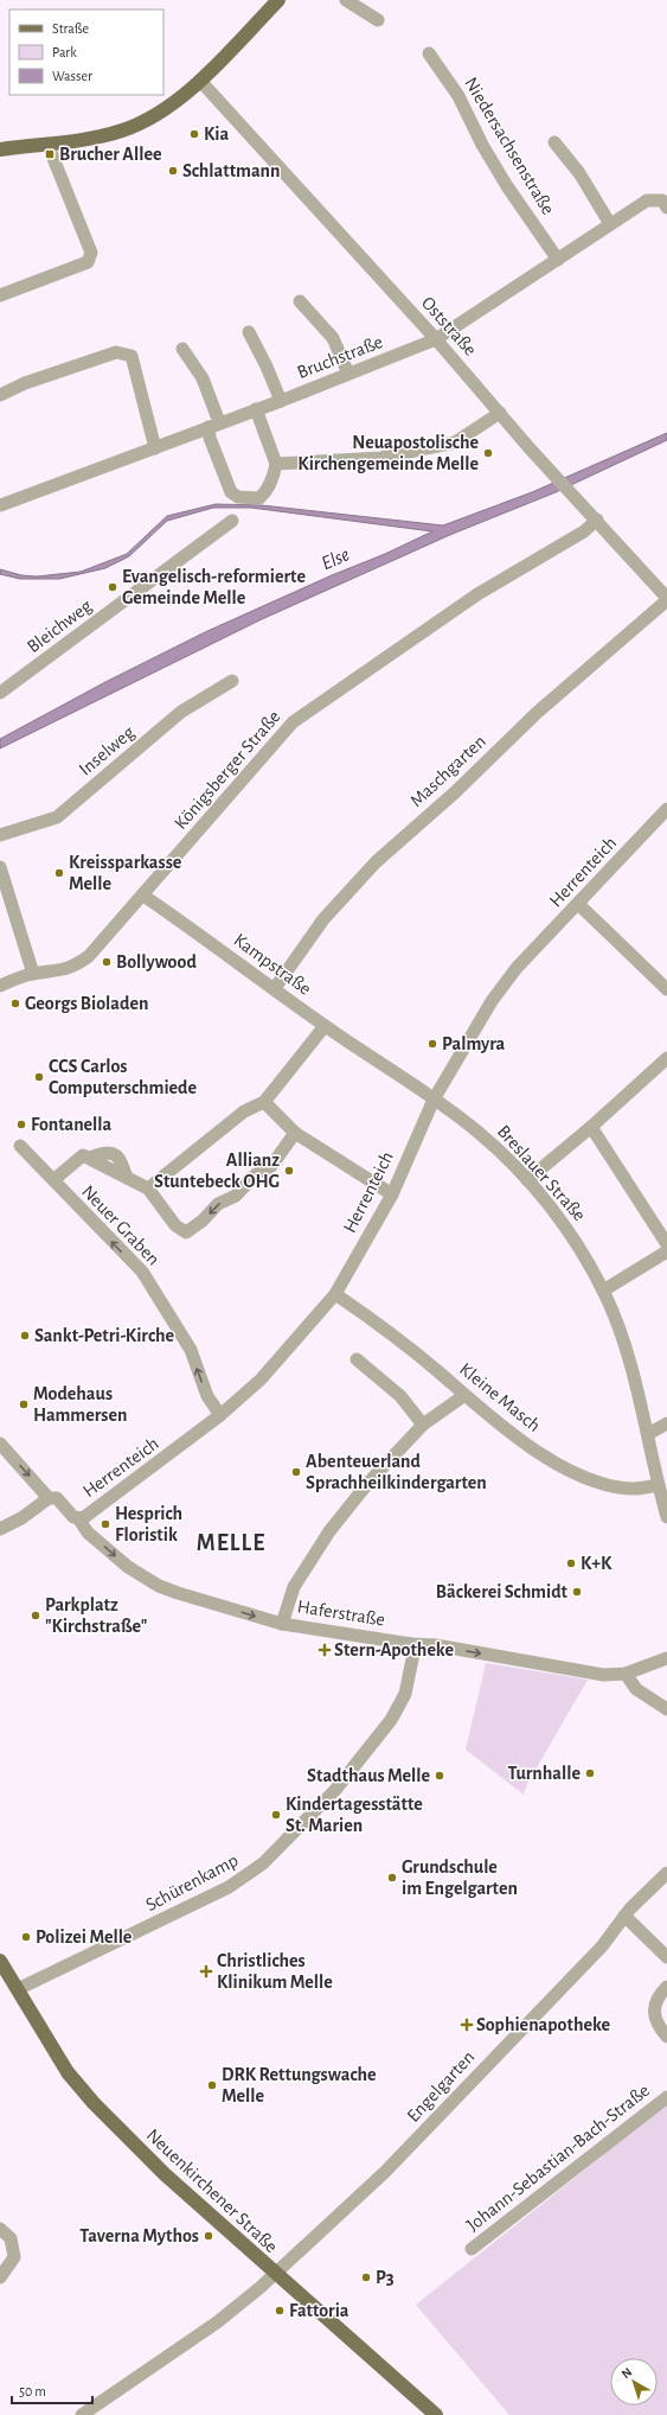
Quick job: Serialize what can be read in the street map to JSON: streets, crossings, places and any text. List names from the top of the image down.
{
  "streets": {
    "main road": ["Neuenkirchener Straße"],
    "street": [
      "Niedersachsenstraße",
      "Oststraße",
      "Bruchstraße",
      "Bleichweg",
      "Inselweg",
      "Königsberger Straße",
      "Maschgarten",
      "Herrenteich",
      "Kampstraße",
      "Breslauer Straße",
      "Neuer Graben",
      "Kleine Masch",
      "Haferstraße",
      "Schürenkamp",
      "Engelgarten",
      "Johann-Sebastian-Bach-Straße"
    ]
  },
  "crossings": [
    ["Niedersachsenstraße", "Bruchstraße"],
    ["Oststraße", "Bruchstraße"],
    ["Oststraße", "Königsberger Straße"],
    ["Oststraße", "Maschgarten"],
    ["Königsberger Straße", "Kampstraße"],
    ["Maschgarten", "Kampstraße"],
    ["Herrenteich", "Breslauer Straße"],
    ["Herrenteich", "Neuer Graben"],
    ["Herrenteich", "Kleine Masch"],
    ["Herrenteich", "Haferstraße"],
    ["Kampstraße", "Breslauer Straße"],
    ["Breslauer Straße", "Kleine Masch"],
    ["Haferstraße", "Schürenkamp"],
    ["Schürenkamp", "Neuenkirchener Straße"],
    ["Engelgarten", "Neuenkirchener Straße"]
  ],
  "one_way": ["Neuer Graben", "Haferstraße"],
  "districts": ["MELLE"],
  "water": ["Else"],
  "places": {
    "other": [
      "Kia",
      "Schlattmann",
      "Neuapostolische Kirchengemeinde Melle",
      "Evangelisch-reformierte Gemeinde Melle",
      "Kreissparkasse Melle",
      "Bollywood",
      "Georgs Bioladen",
      "Palmyra",
      "CCS Carlos Computerschmiede",
      "Fontanella",
      "Allianz Stuntebeck OHG",
      "Sankt-Petri-Kirche",
      "Modehaus Hammersen",
      "Abenteuerland Sprachheilkindergarten",
      "Hesprich Floristik",
      "K+K",
      "Bäckerei Schmidt",
      "Parkplatz \"Kirchstraße\"",
      "Turnhalle",
      "Stadthaus Melle",
      "Kindertagesstätte St. Marien",
      "Grundschule im Engelgarten",
      "Polizei Melle",
      "DRK Rettungswache Melle",
      "Taverna Mythos",
      "P3",
      "Fattoria"
    ],
    "transit": ["Brucher Allee"],
    "health": ["Stern-Apotheke", "Christliches Klinikum Melle", "Sophienapotheke"]
  },
  "legend": ["Straße", "Park", "Wasser"],
  "scale_bar": "50 m",
  "north": "top left"
}
